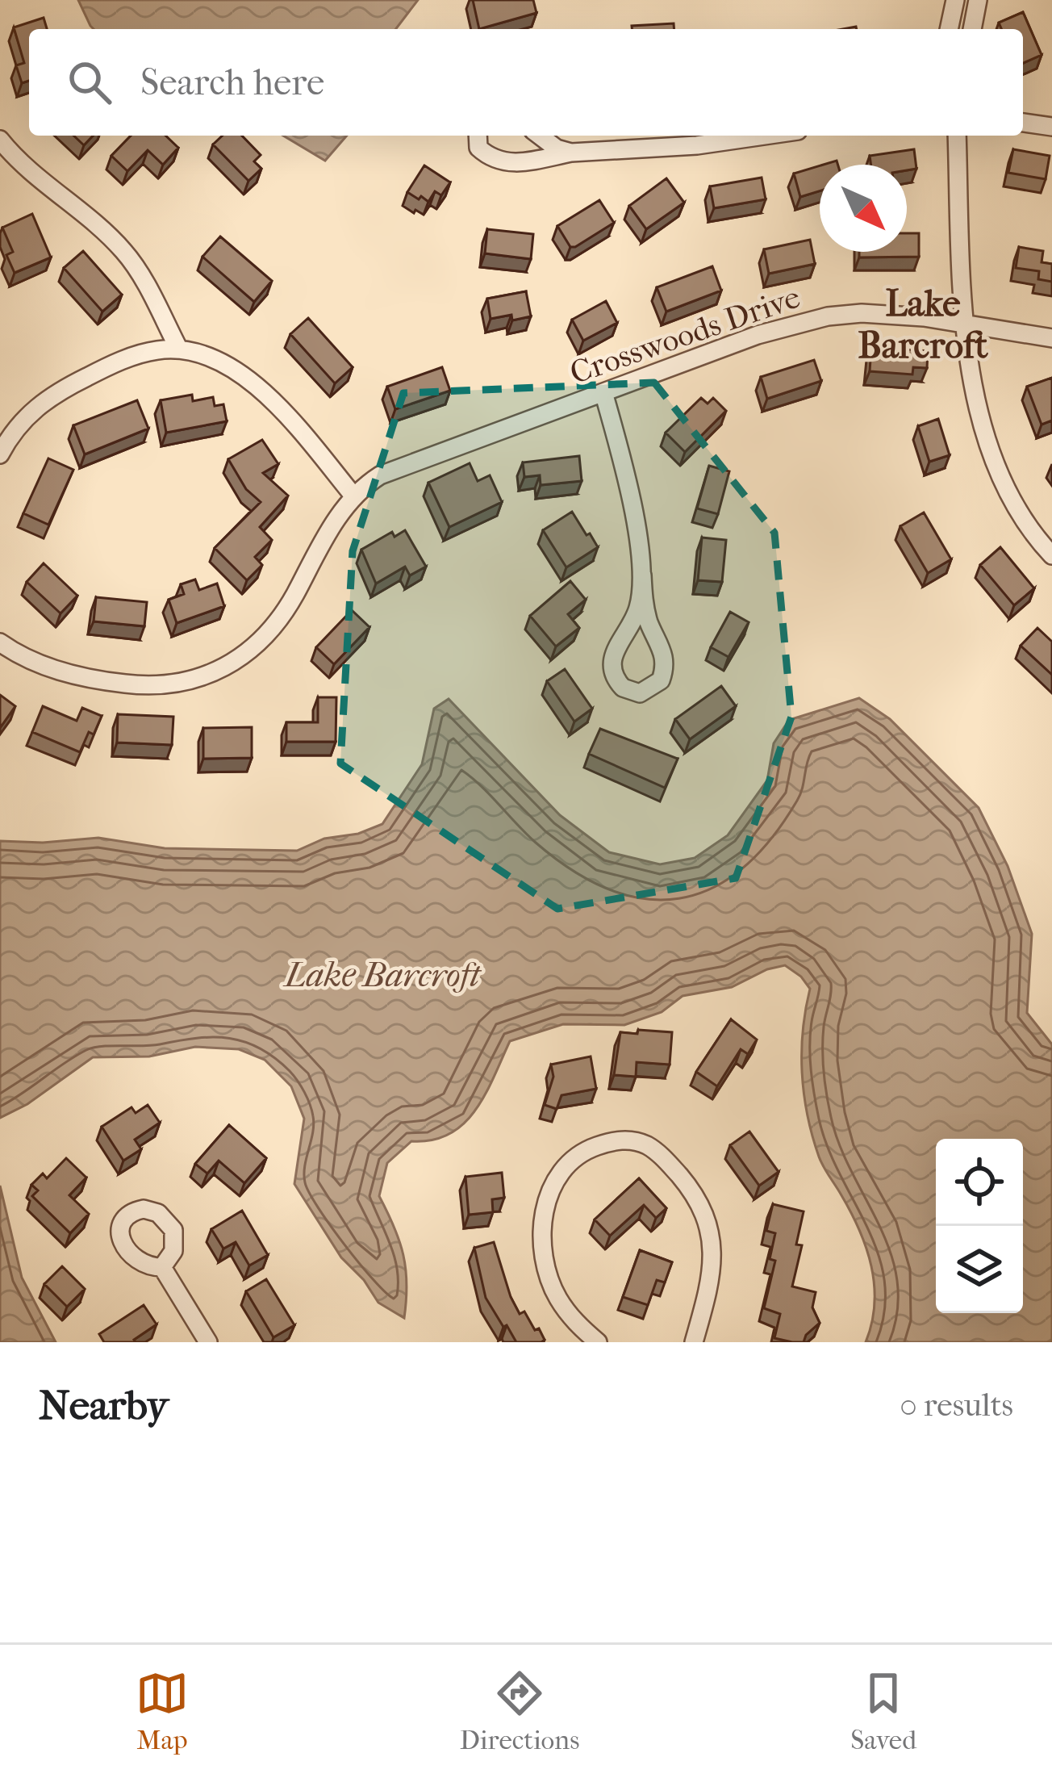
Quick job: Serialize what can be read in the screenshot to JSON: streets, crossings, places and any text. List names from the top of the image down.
{
  "streets": {
    "street": ["Crosswoods Drive"]
  },
  "districts": ["Lake Barcroft"],
  "water": ["Lake Barcroft"],
  "north": "bottom right",
  "page": {
    "search": "Search here",
    "heading": ["Nearby", "0 results"],
    "nav": ["Map", "Directions", "Saved"]
  }
}
